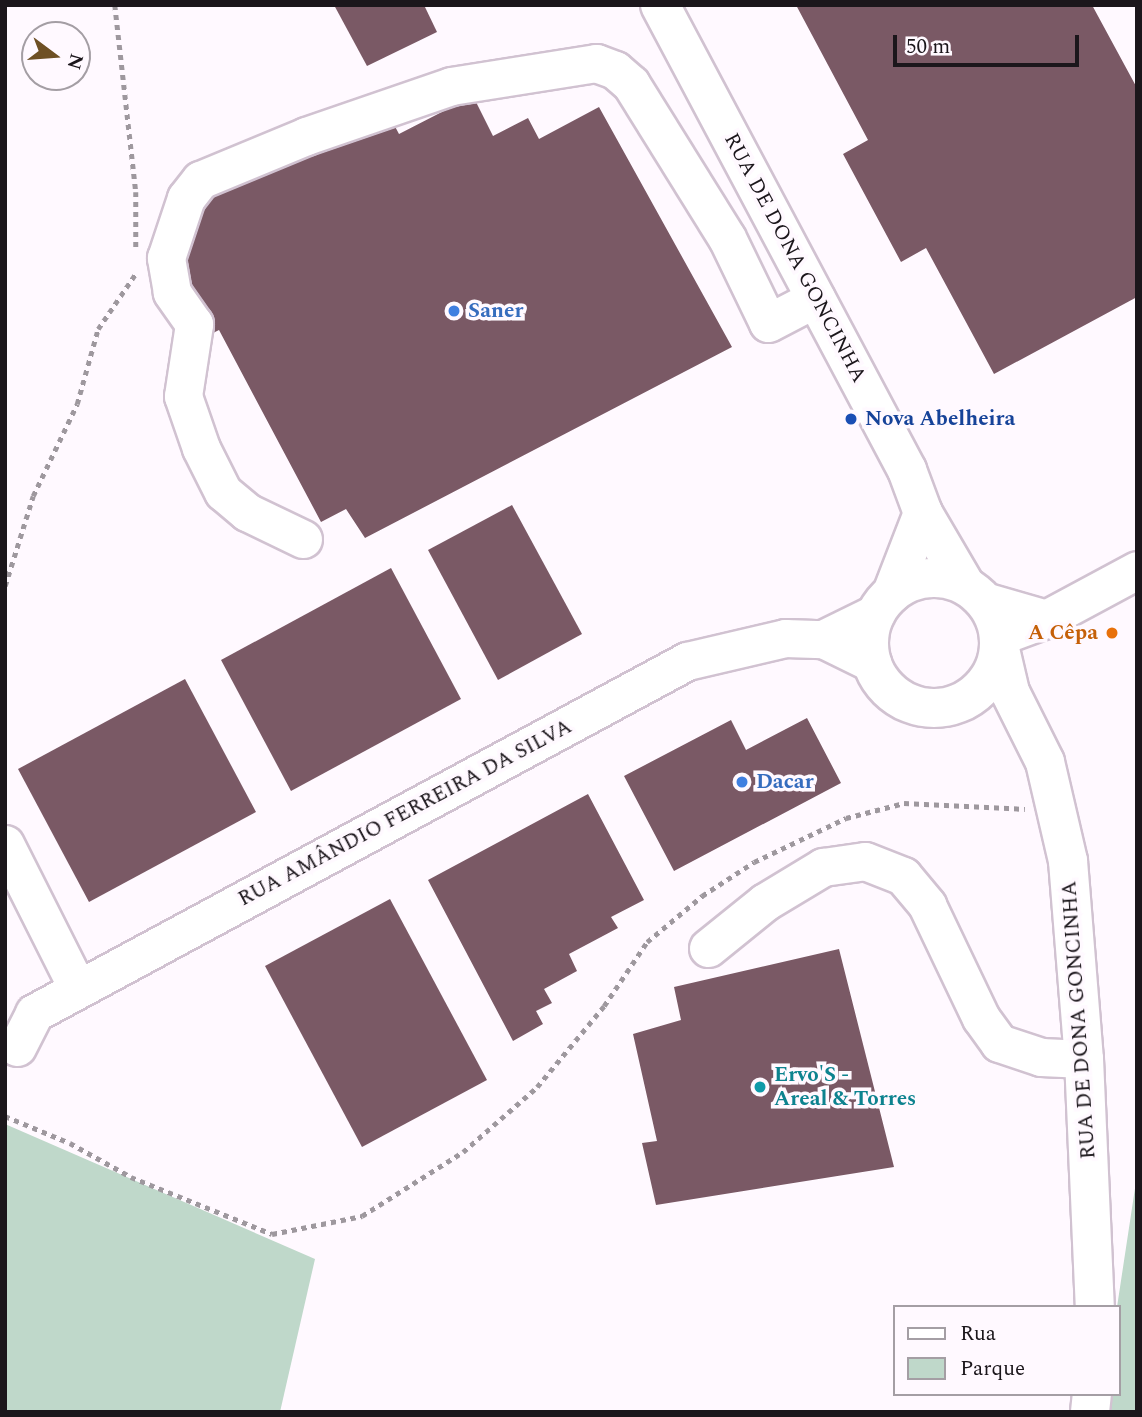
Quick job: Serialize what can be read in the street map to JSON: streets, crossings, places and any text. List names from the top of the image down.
{
  "streets": {
    "main road": ["RUA DE DONA GONCINHA"],
    "street": ["RUA AMÂNDIO FERREIRA DA SILVA"]
  },
  "crossings": [
    ["RUA DE DONA GONCINHA", "RUA AMÂNDIO FERREIRA DA SILVA"]
  ],
  "places": [
    "Saner",
    "Nova Abelheira",
    "A Cêpa",
    "Dacar",
    "Ervo'S - Areal & Torres"
  ],
  "legend": ["Rua", "Parque"],
  "scale_bar": "50 m",
  "north": "right"
}
